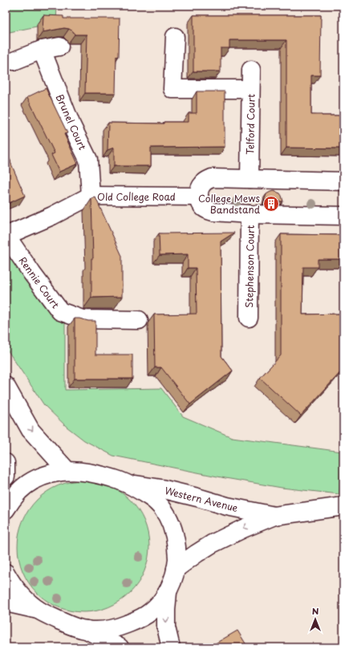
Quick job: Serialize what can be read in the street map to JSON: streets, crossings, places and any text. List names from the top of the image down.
{
  "streets": {
    "street": [
      "Brunel Court",
      "Telford Court",
      "Old College Road",
      "Stephenson Court",
      "Rennie Court",
      "Western Avenue"
    ]
  },
  "crossings": [
    ["Brunel Court", "Old College Road"],
    ["Old College Road", "Rennie Court"]
  ],
  "places": {
    "building": ["College Mews Bandstand"]
  },
  "north": "top"
}
